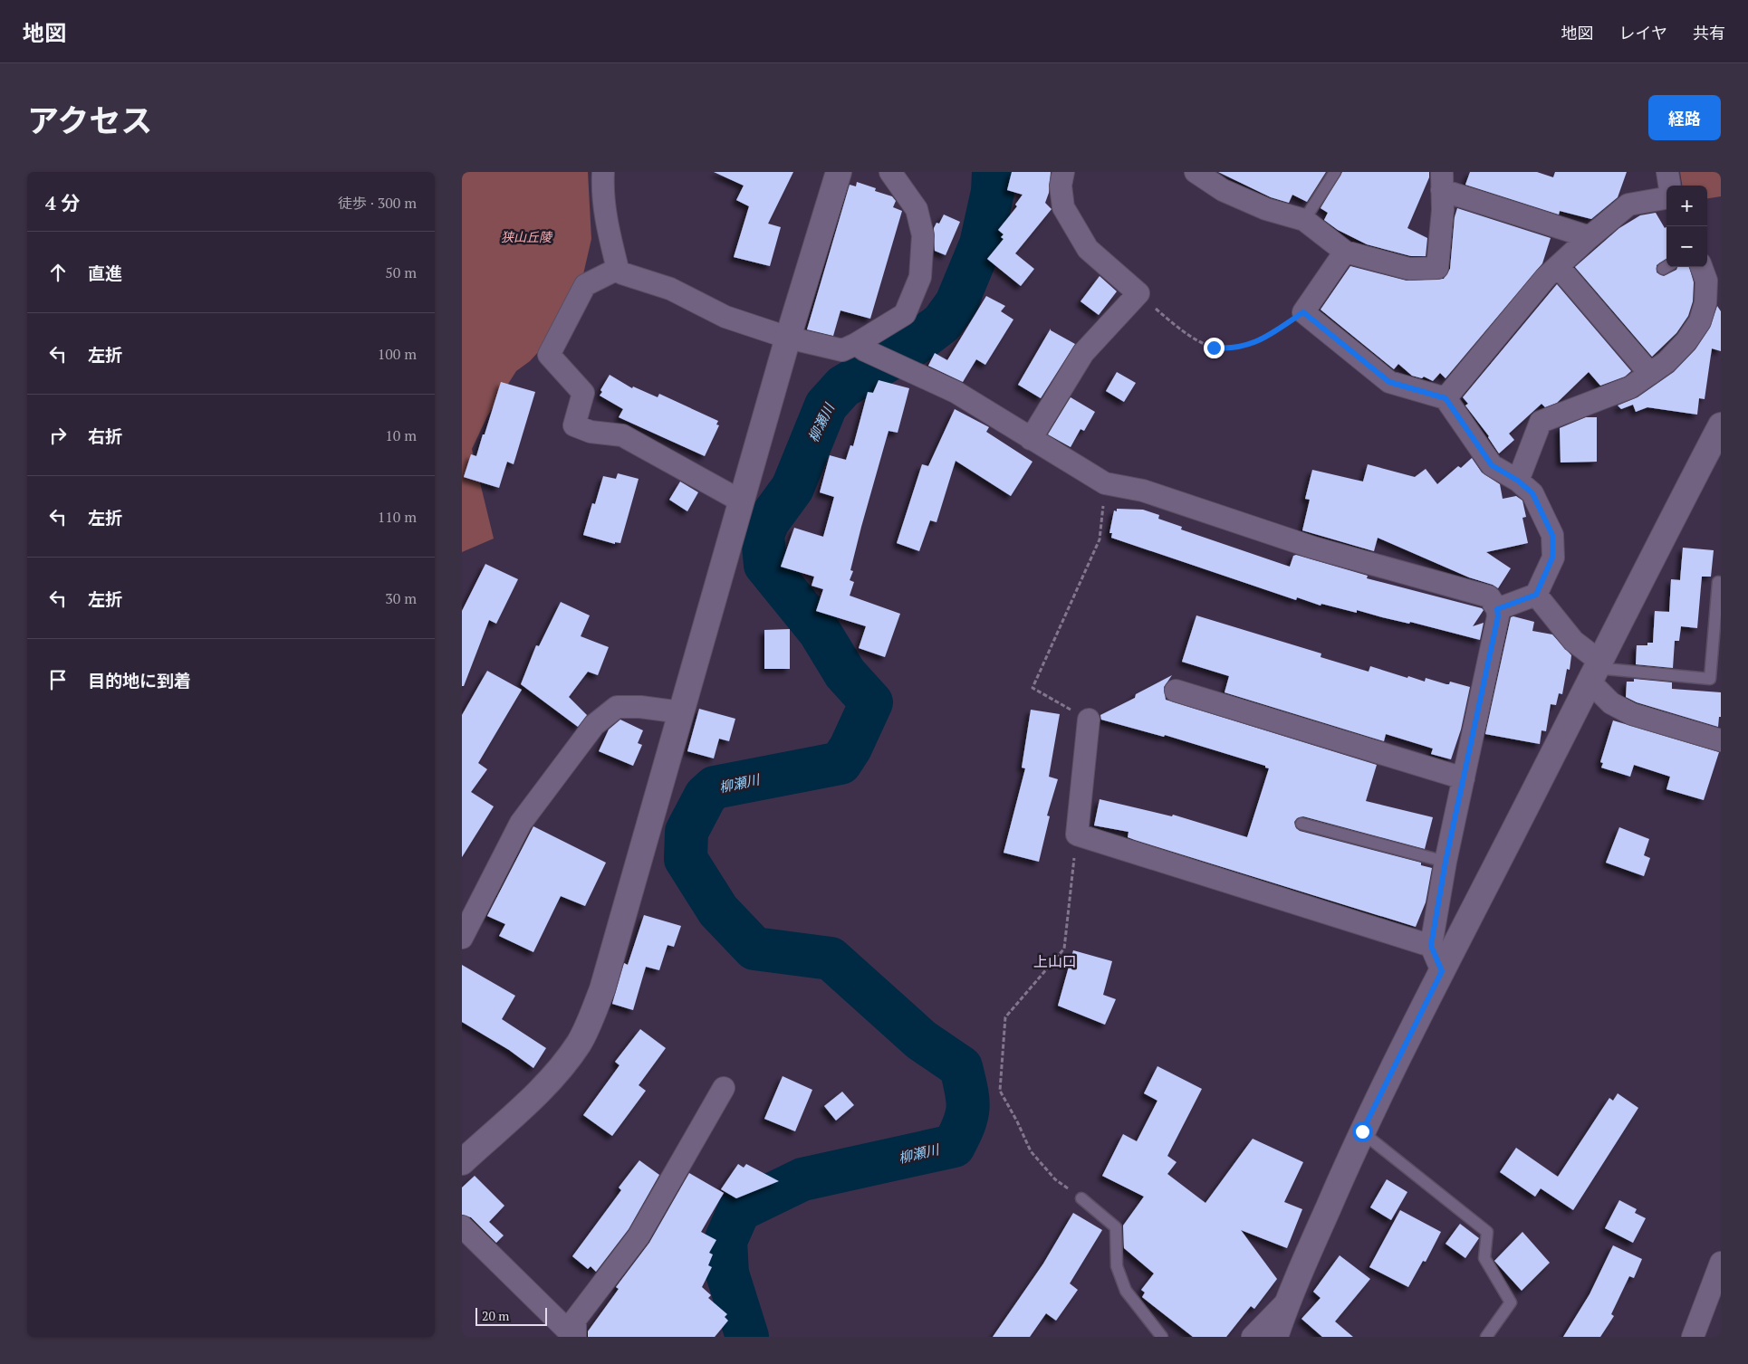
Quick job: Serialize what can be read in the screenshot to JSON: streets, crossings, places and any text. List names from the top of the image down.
{
  "districts": ["上山口"],
  "water": ["柳瀬川"],
  "parks": ["狭山丘陵"],
  "scale_bar": "20 m",
  "page": {
    "header": "地図",
    "nav": ["地図", "レイヤ", "共有"],
    "title": "アクセス",
    "buttons": "経路",
    "heading": ["4 分", "徒歩 · 300 m"],
    "map_buttons": ["+", "−"],
    "list": [
      ["直進", "50 m"],
      ["左折", "100 m"],
      ["右折", "10 m"],
      ["左折", "110 m"],
      ["左折", "30 m"],
      "目的地に到着"
    ],
    "scale": "20 m"
  }
}
